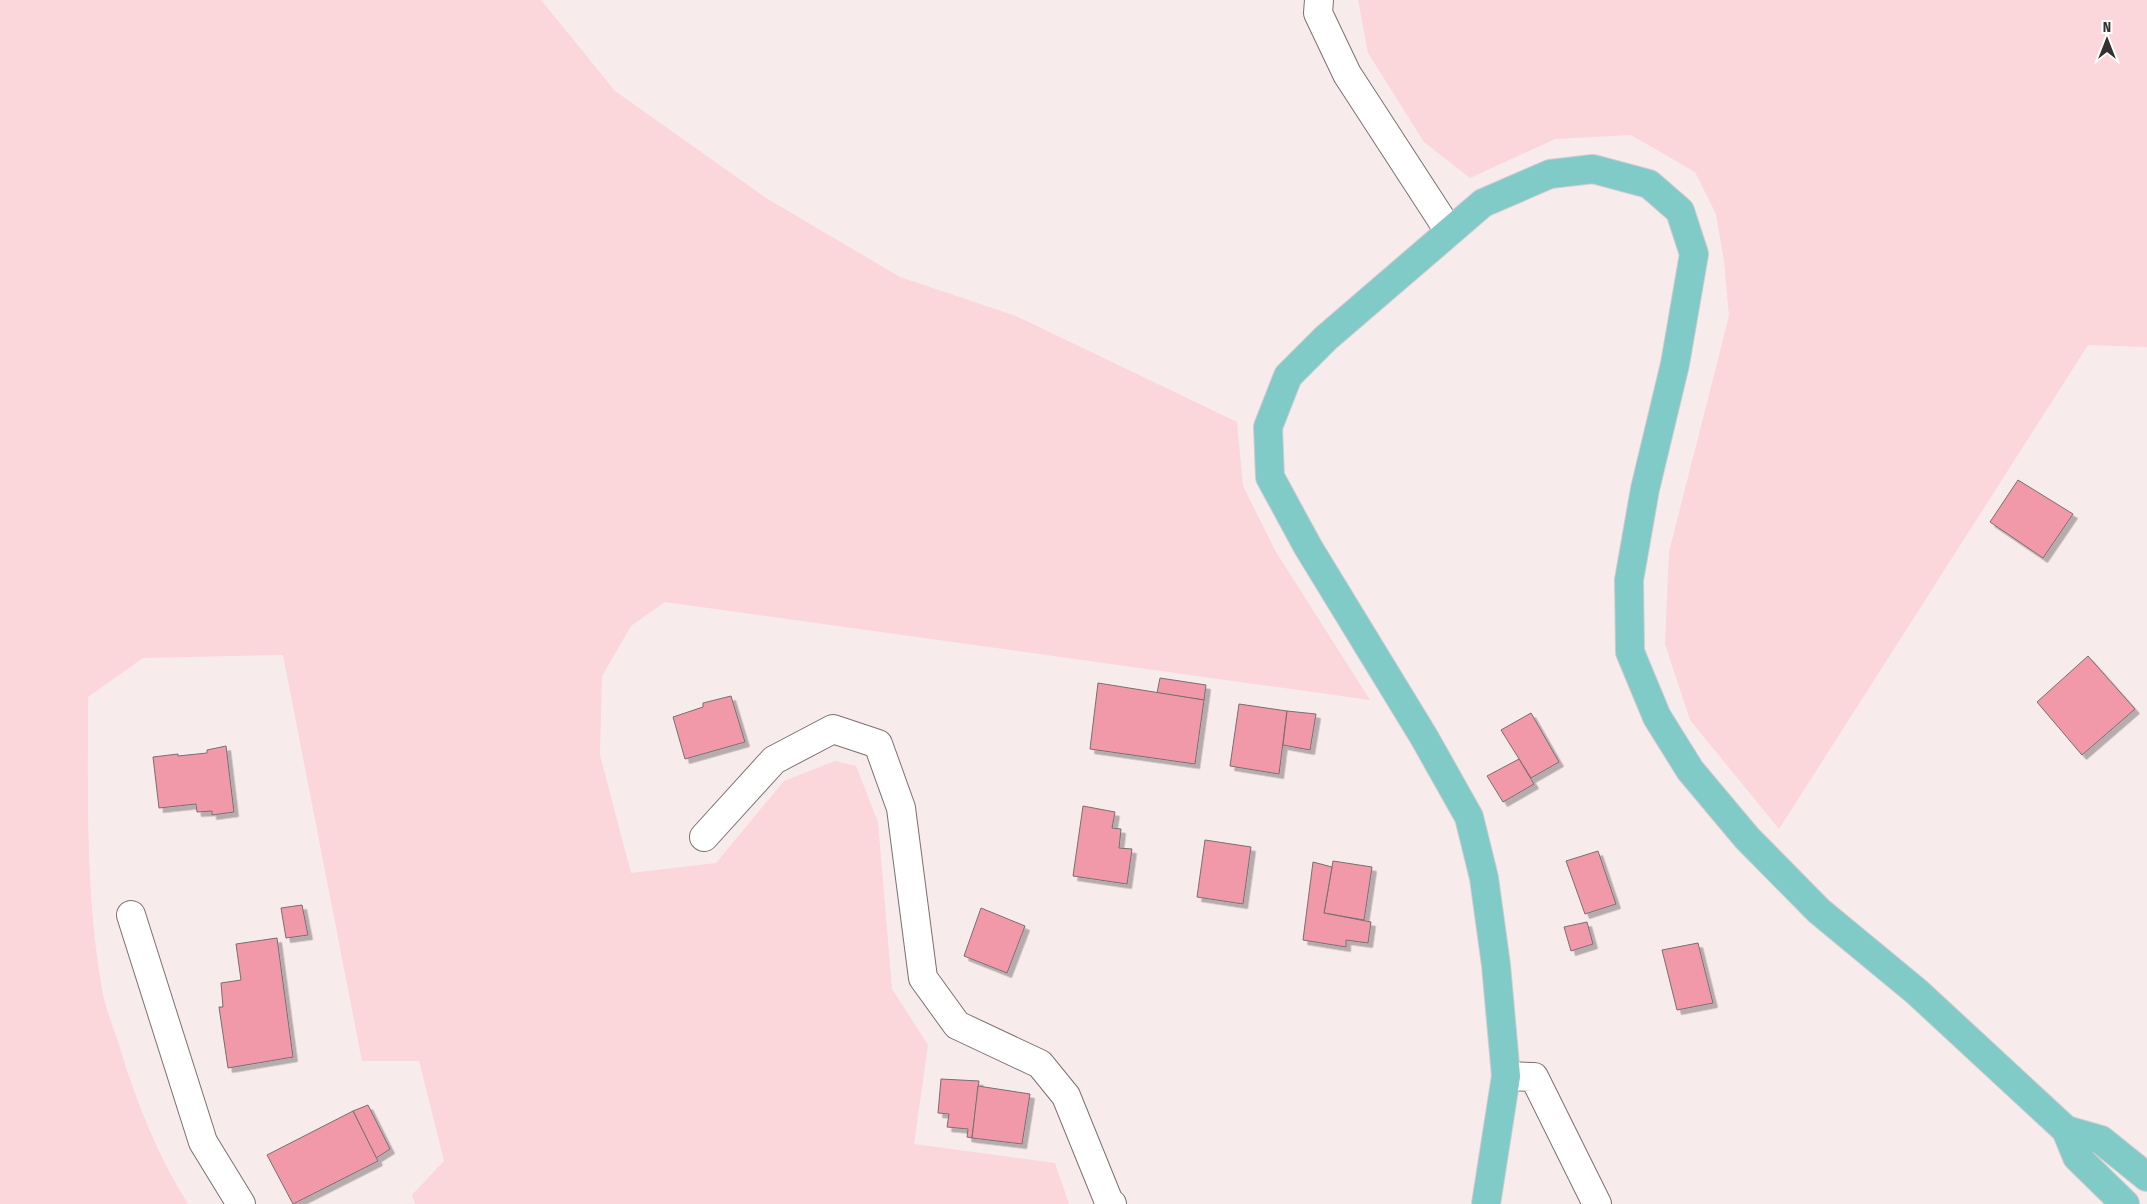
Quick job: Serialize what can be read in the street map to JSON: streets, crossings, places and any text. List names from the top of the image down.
{
  "north": "top"
}
